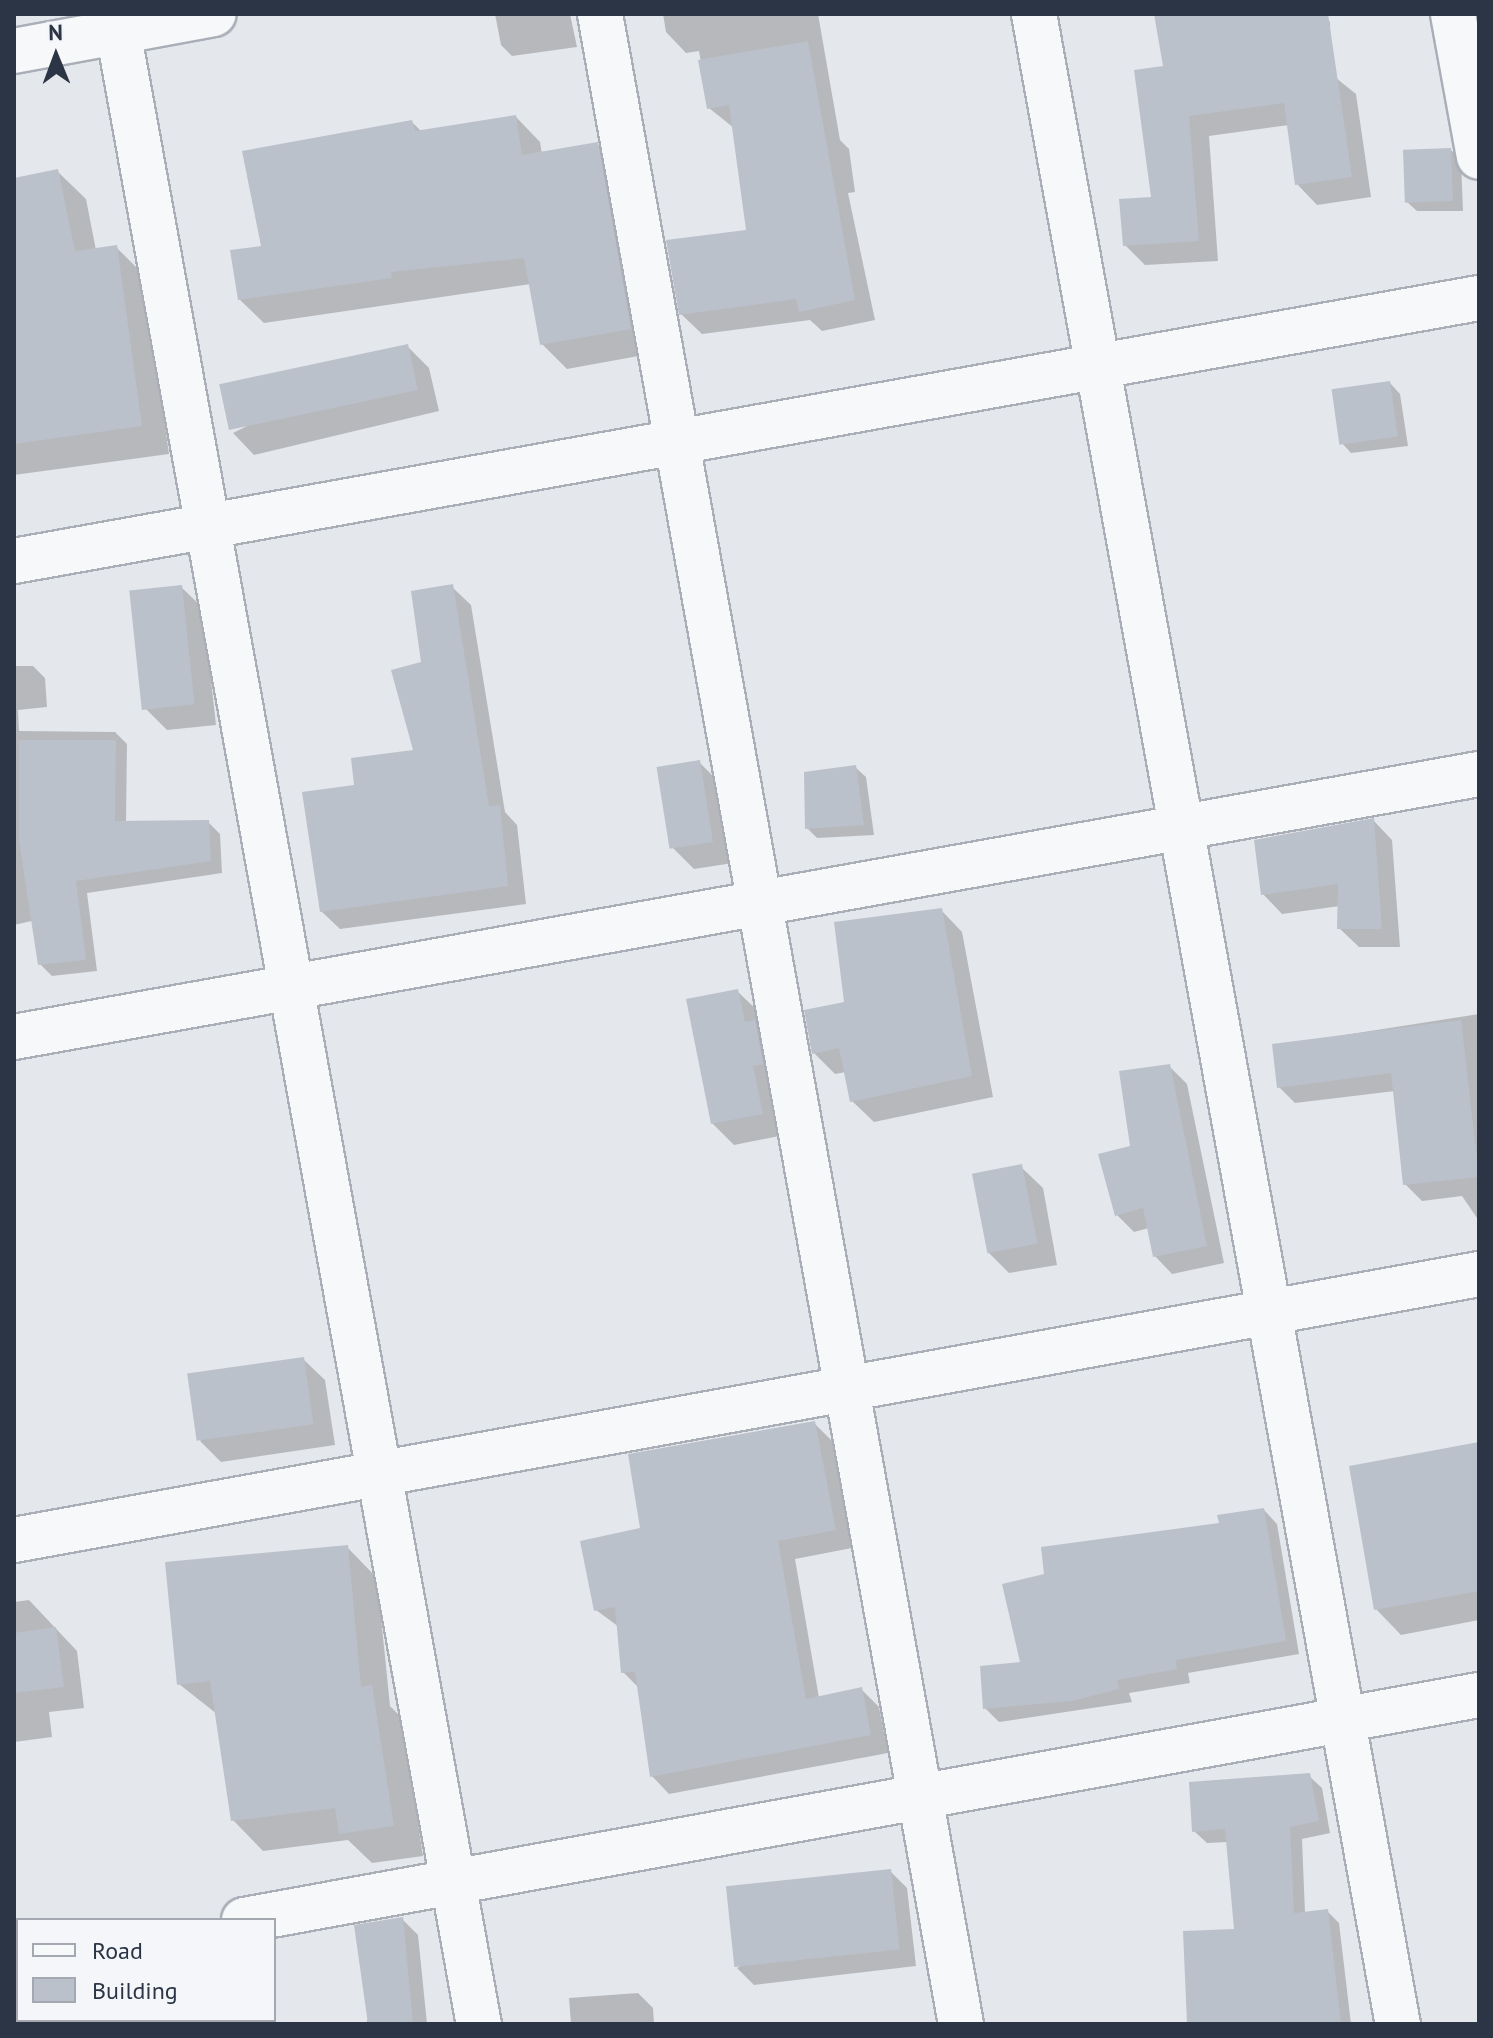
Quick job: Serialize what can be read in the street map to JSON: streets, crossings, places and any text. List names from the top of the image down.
{
  "legend": ["Road", "Building"],
  "north": "top"
}
